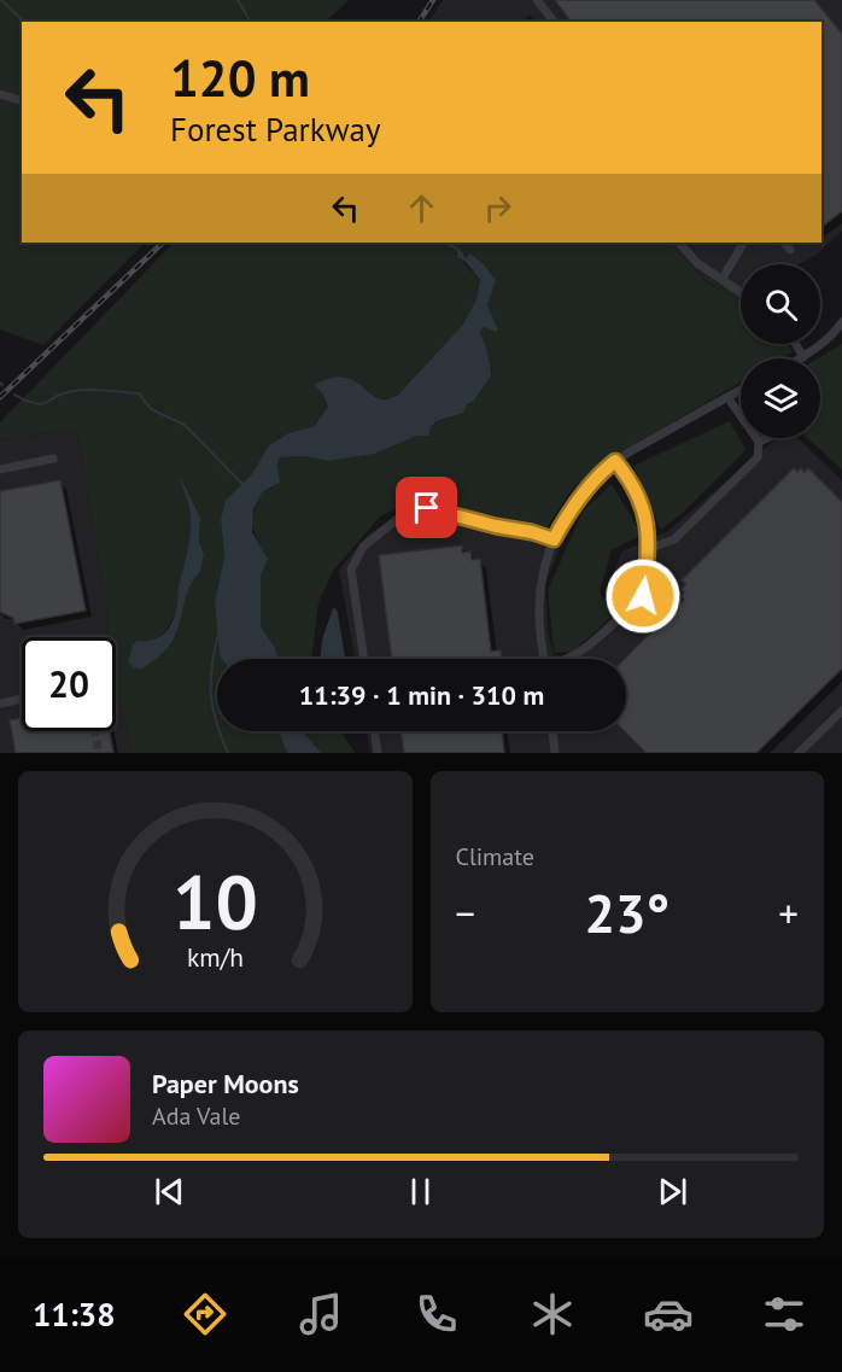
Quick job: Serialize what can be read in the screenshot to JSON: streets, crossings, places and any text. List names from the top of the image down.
{
  "page": {
    "turn": ["120 m", "Forest Parkway"],
    "limit": "20",
    "trip": "11:39 · 1 min · 310 m",
    "tile": "Climate",
    "heat": ["−", "23°", "+"],
    "song": ["Paper Moons", "Ada Vale"],
    "tabs": "11:38",
    "gauge": ["10", "km/h"]
  }
}
